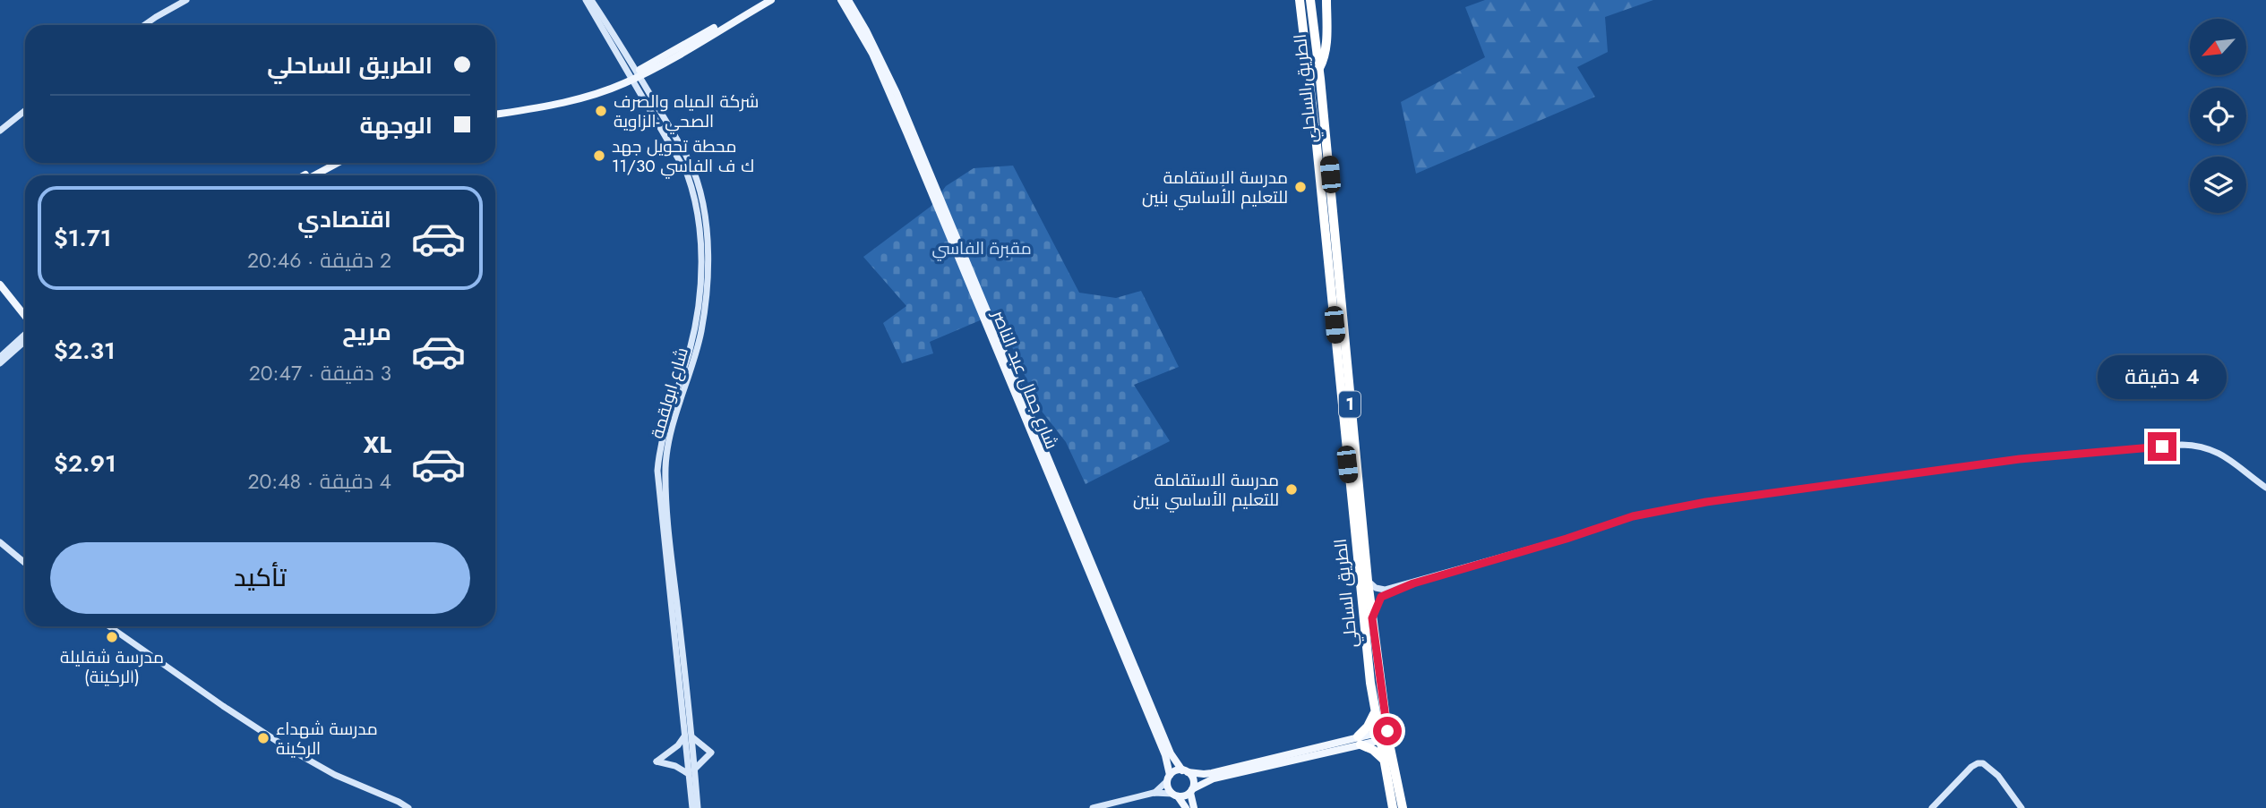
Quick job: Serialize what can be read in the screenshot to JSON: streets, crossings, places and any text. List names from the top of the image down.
{
  "streets": {
    "highway": ["الطريق الساحلي", "1"],
    "main road": ["شارع جمال عبد الناصر"],
    "street": ["شارع ابولقمة"]
  },
  "parks": ["مقبرة الفاسي"],
  "places": [
    "شركة المياه والصرف الصحي -الزاوية",
    "محطة تحويل جهد 11/30 ك ف الفاسي",
    "مدرسة اﻹستقامة للتعليم اﻷساسي بنين",
    "مدرسة الاستقامة للتعليم الأساسي بنين",
    "مدرسة شقليلة (الركينة)",
    "مدرسة شهداء الركينة"
  ],
  "north": "bottom left",
  "page": {
    "banner": ["الطريق الساحلي", "الوجهة"],
    "list": [
      {
        "name": "اقتصادي",
        "note": "2 دقيقة · 20:46",
        "value": "$1.71"
      },
      {
        "name": "مريح",
        "note": "3 دقيقة · 20:47",
        "value": "$2.31"
      },
      {
        "name": "XL",
        "note": "4 دقيقة · 20:48",
        "value": "$2.91"
      }
    ],
    "bubble": "4 دقيقة",
    "buttons": "تأكيد"
  }
}
